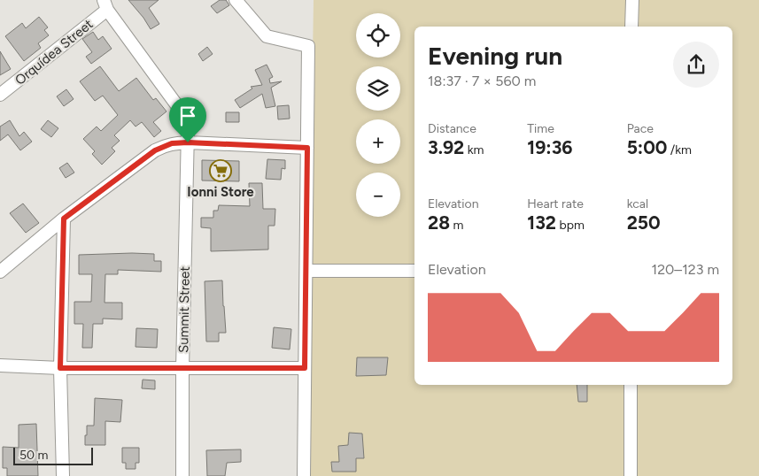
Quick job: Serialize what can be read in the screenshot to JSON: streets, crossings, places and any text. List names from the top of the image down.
{
  "streets": {
    "street": ["Orquídea Street", "Summit Street"]
  },
  "crossings": [
    ["Orquídea Street", "Summit Street"]
  ],
  "places": {
    "supermarket": ["Ionni Store"]
  },
  "scale_bar": "50 m",
  "page": {
    "map_buttons": ["+", "−"],
    "heading": ["Evening run", "18:37 · 7 × 560 m"],
    "stats": [
      ["Distance", "3.92 km"],
      ["Time", "19:36"],
      ["Pace", "5:00 /km"],
      ["Elevation", "28 m"],
      ["Heart rate", "132 bpm"],
      ["kcal", "250"]
    ],
    "chart": ["Elevation", "120–123 m"],
    "scale": "50 m"
  }
}
